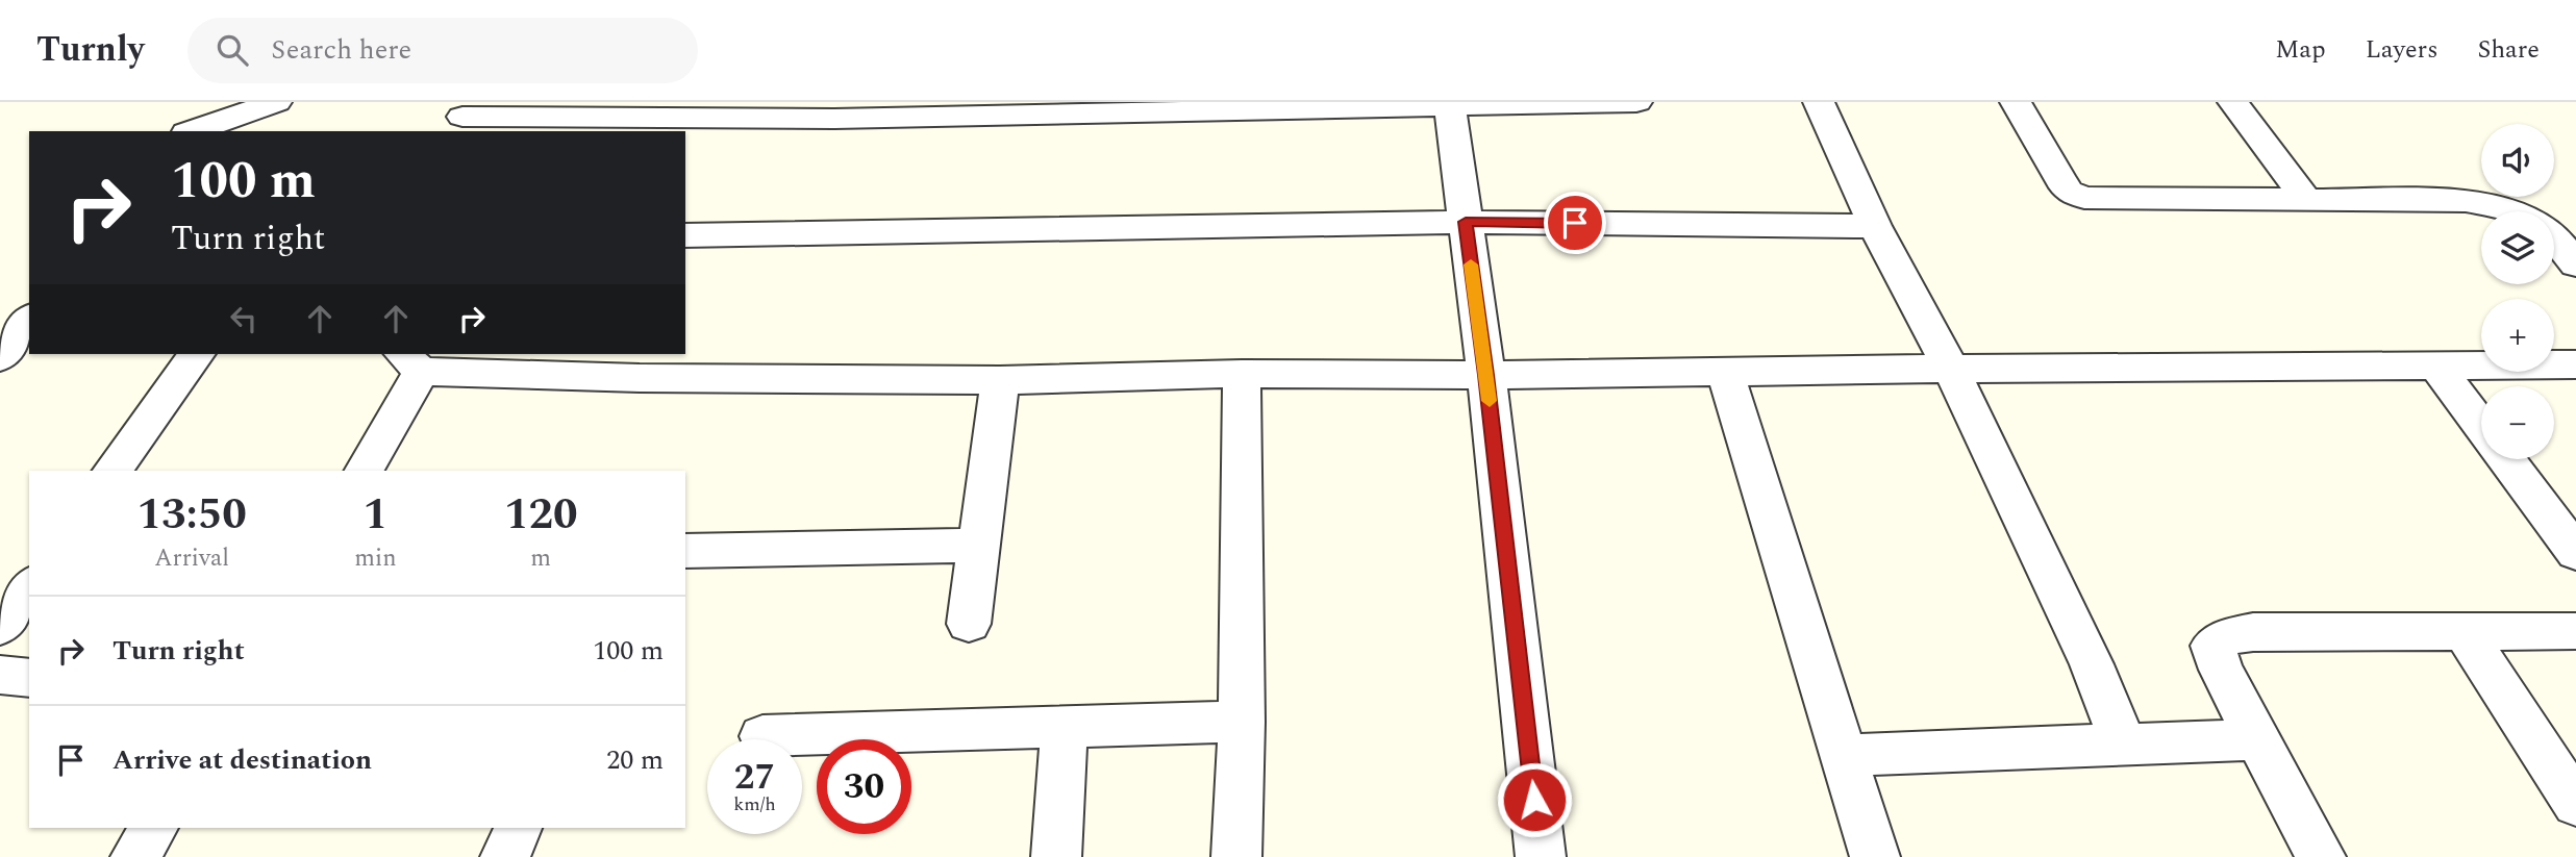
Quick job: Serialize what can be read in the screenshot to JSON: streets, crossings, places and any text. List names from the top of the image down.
{
  "page": {
    "header": "Turnly",
    "search": "Search here",
    "nav": ["Map", "Layers", "Share"],
    "map_buttons": ["+", "−"],
    "turn": ["100 m", "Turn right"],
    "eta": [
      "13:50",
      "Arrival",
      "1",
      "min",
      "120",
      "m"
    ],
    "list": [
      {
        "name": "Turn right",
        "value": "100 m"
      },
      {
        "name": "Arrive at destination",
        "value": "20 m"
      }
    ],
    "speed": "27 km/h",
    "limit": "30"
  }
}
